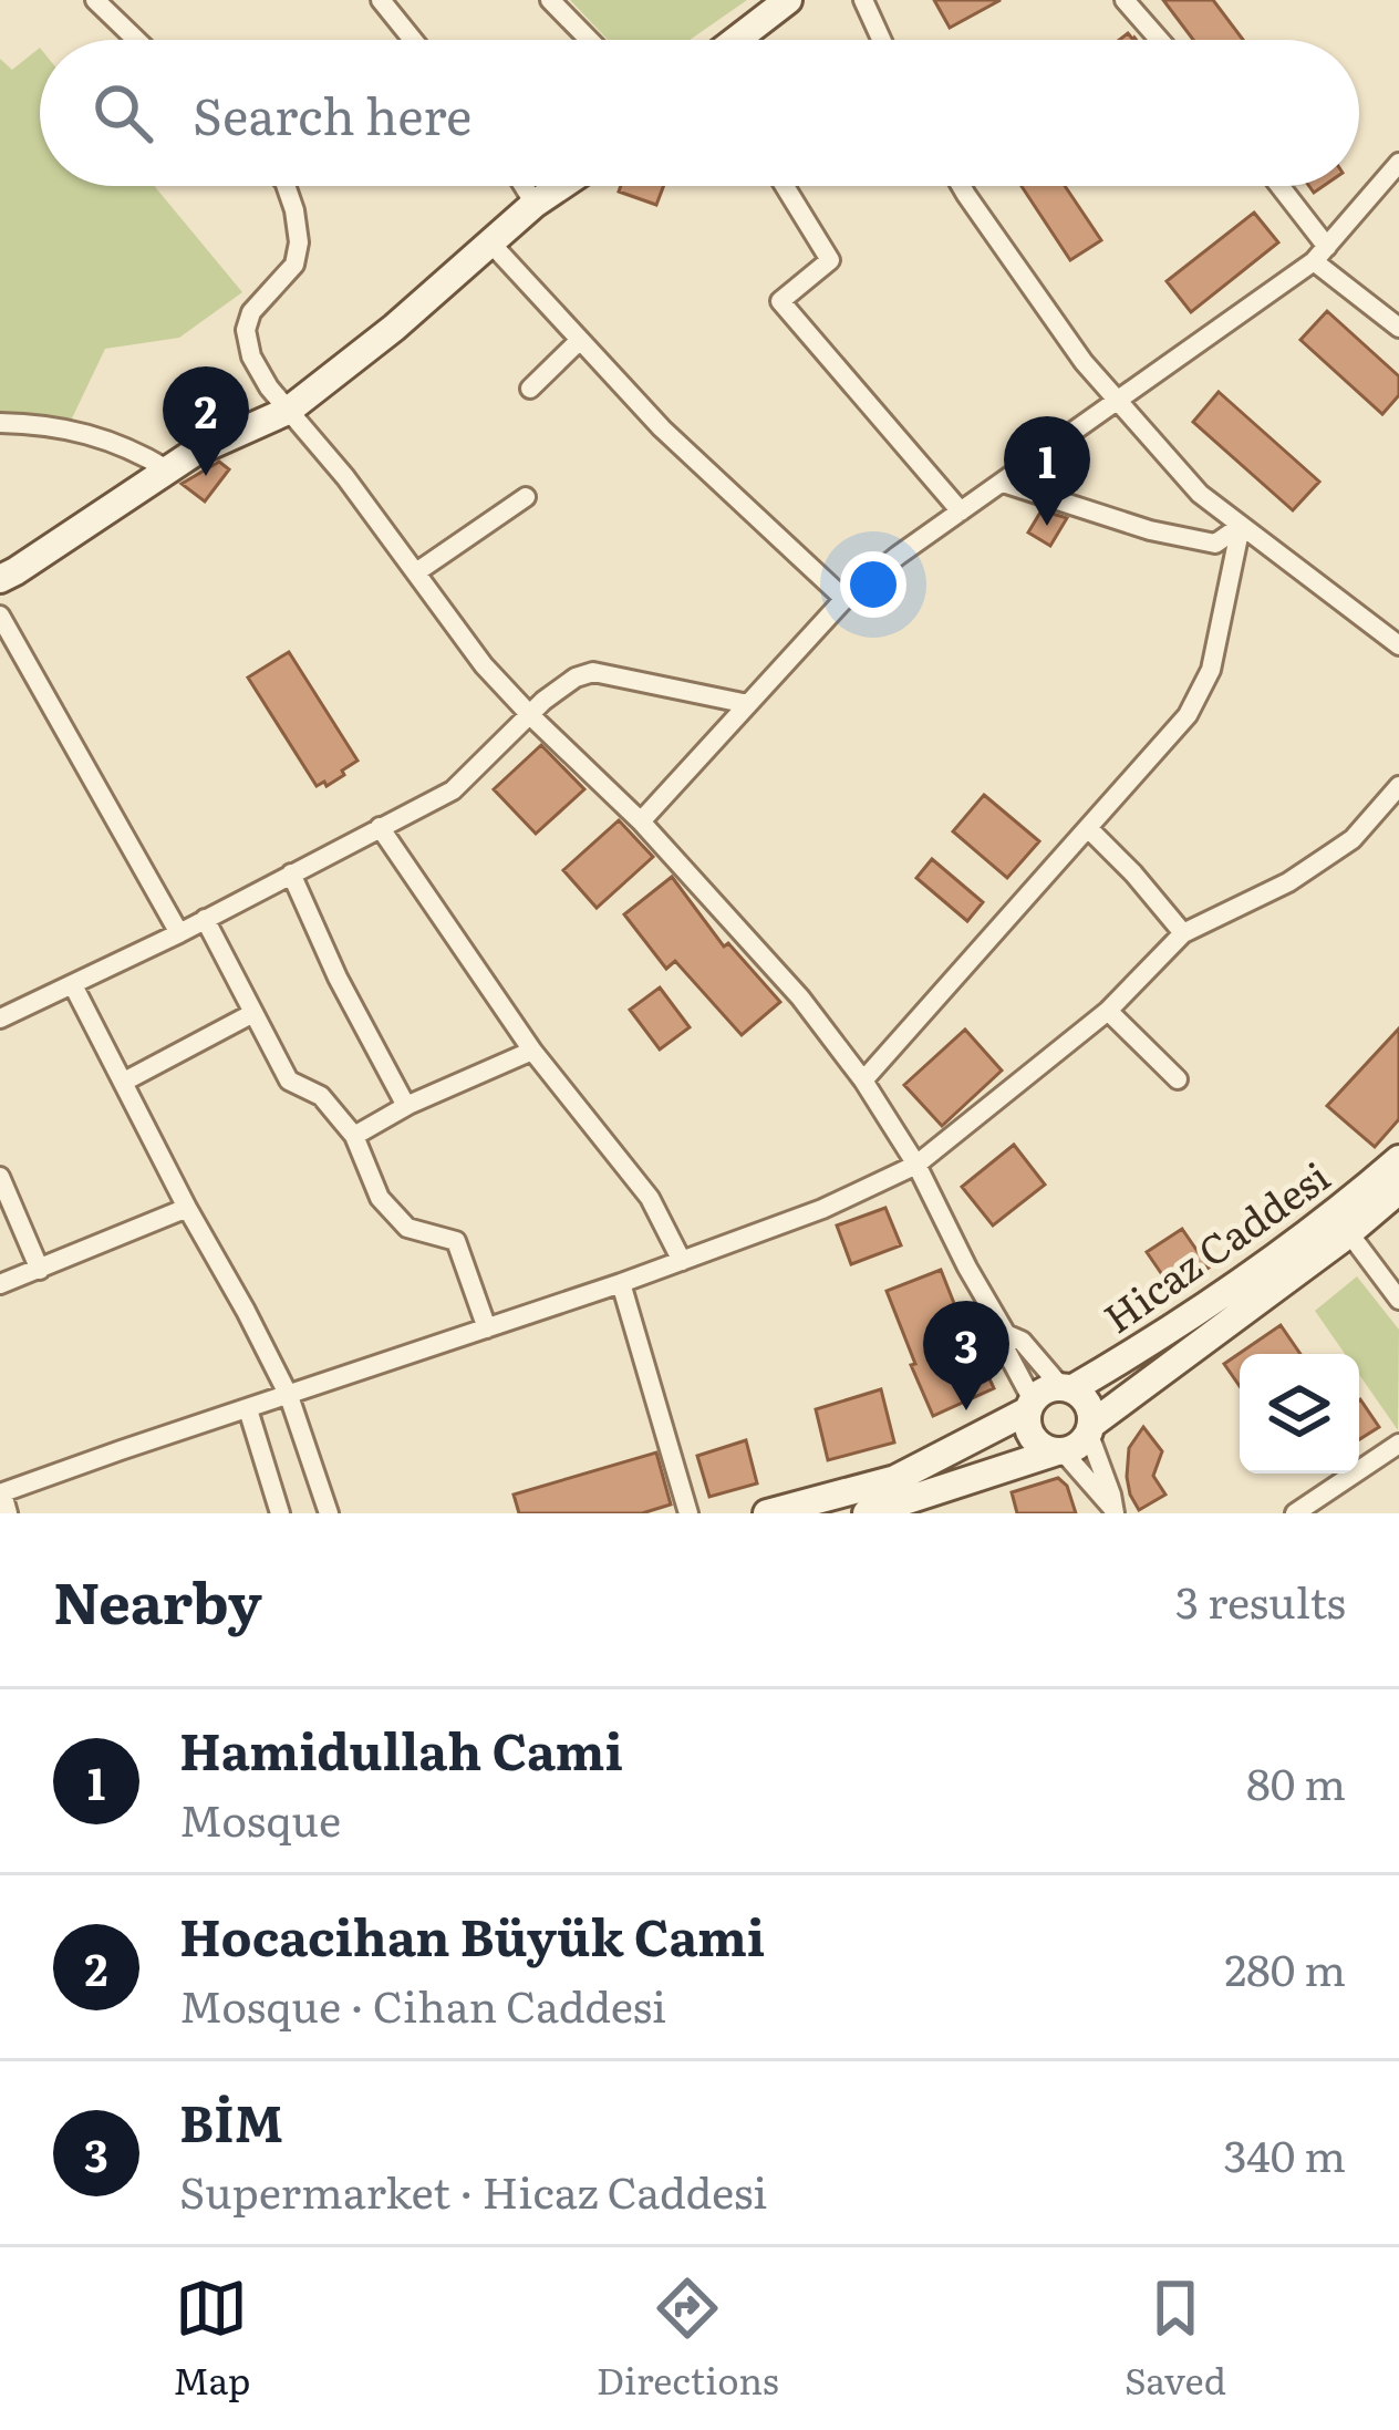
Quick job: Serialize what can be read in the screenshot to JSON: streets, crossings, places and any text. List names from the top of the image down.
{
  "streets": {
    "main road": ["Hicaz Caddesi"]
  },
  "page": {
    "search": "Search here",
    "pins": ["2", "1", "3"],
    "heading": ["Nearby", "3 results"],
    "list": [
      {
        "mark": "1",
        "name": "Hamidullah Cami",
        "note": "Mosque",
        "value": "80 m"
      },
      {
        "mark": "2",
        "name": "Hocacihan Büyük Cami",
        "note": "Mosque · Cihan Caddesi",
        "value": "280 m"
      },
      {
        "mark": "3",
        "name": "BİM",
        "note": "Supermarket · Hicaz Caddesi",
        "value": "340 m"
      }
    ],
    "nav": ["Map", "Directions", "Saved"]
  }
}
